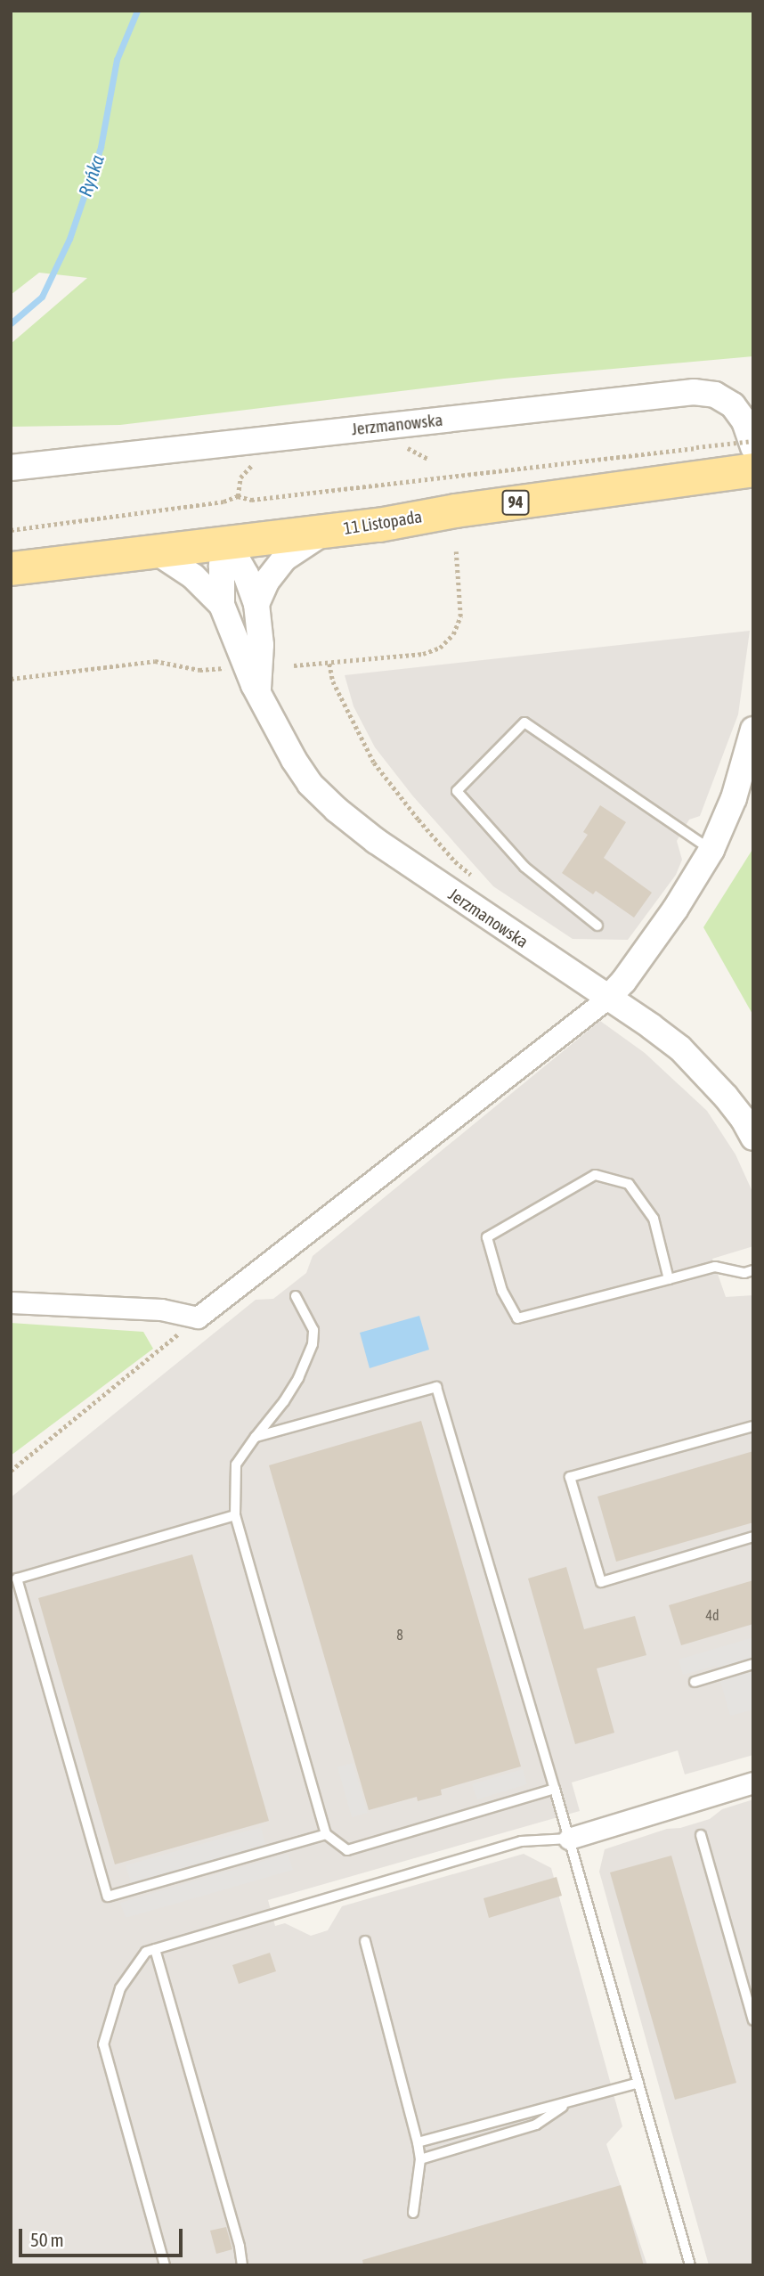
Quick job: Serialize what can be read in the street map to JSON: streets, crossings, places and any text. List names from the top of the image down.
{
  "streets": {
    "main road": ["94", "11 Listopada"],
    "street": ["Jerzmanowska"]
  },
  "crossings": [
    ["Jerzmanowska", "11 Listopada"]
  ],
  "water": ["Ryńka"],
  "house_numbers": ["4d", "8"],
  "scale_bar": "50 m"
}
